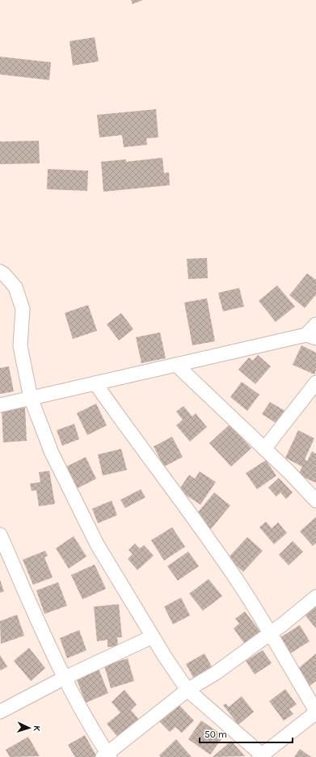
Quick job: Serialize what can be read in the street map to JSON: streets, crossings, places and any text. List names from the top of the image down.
{
  "scale_bar": "50 m",
  "north": "right"
}
